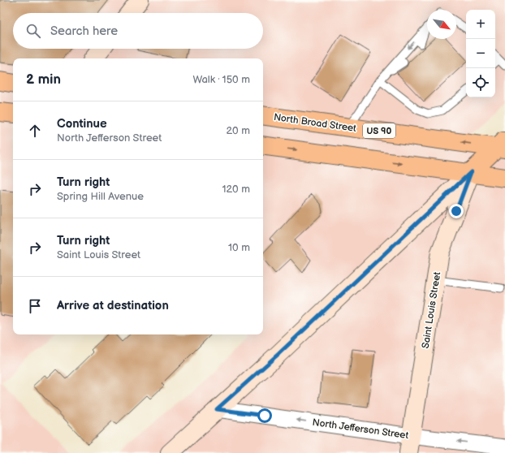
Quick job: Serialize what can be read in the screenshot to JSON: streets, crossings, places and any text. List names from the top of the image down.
{
  "streets": {
    "main road": ["North Broad Street", "US 90"],
    "street": ["Saint Louis Street", "North Jefferson Street"]
  },
  "crossings": [
    ["Saint Louis Street", "North Jefferson Street"]
  ],
  "one_way": ["North Jefferson Street"],
  "north": "bottom right",
  "page": {
    "map_buttons": ["+", "−"],
    "search": "Search here",
    "heading": ["2 min", "Walk · 150 m"],
    "list": [
      ["Continue", "North Jefferson Street", "20 m"],
      ["Turn right", "Spring Hill Avenue", "120 m"],
      ["Turn right", "Saint Louis Street", "10 m"],
      "Arrive at destination"
    ]
  }
}
